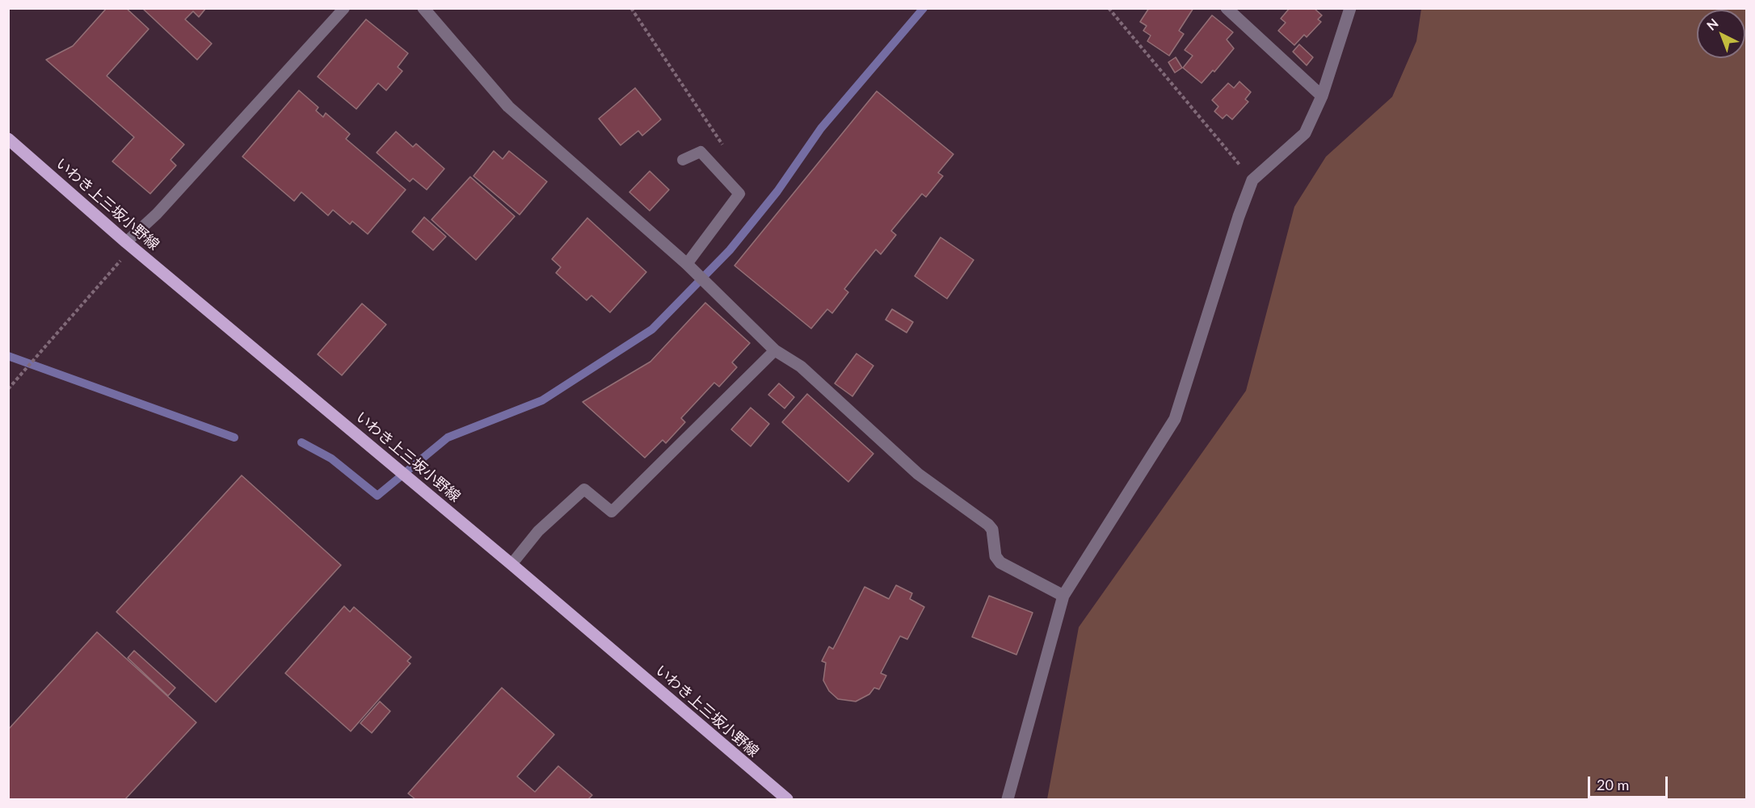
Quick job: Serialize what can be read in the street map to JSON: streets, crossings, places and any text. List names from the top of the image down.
{
  "streets": {
    "main road": ["いわき上三坂小野線"]
  },
  "scale_bar": "20 m",
  "north": "top left"
}
